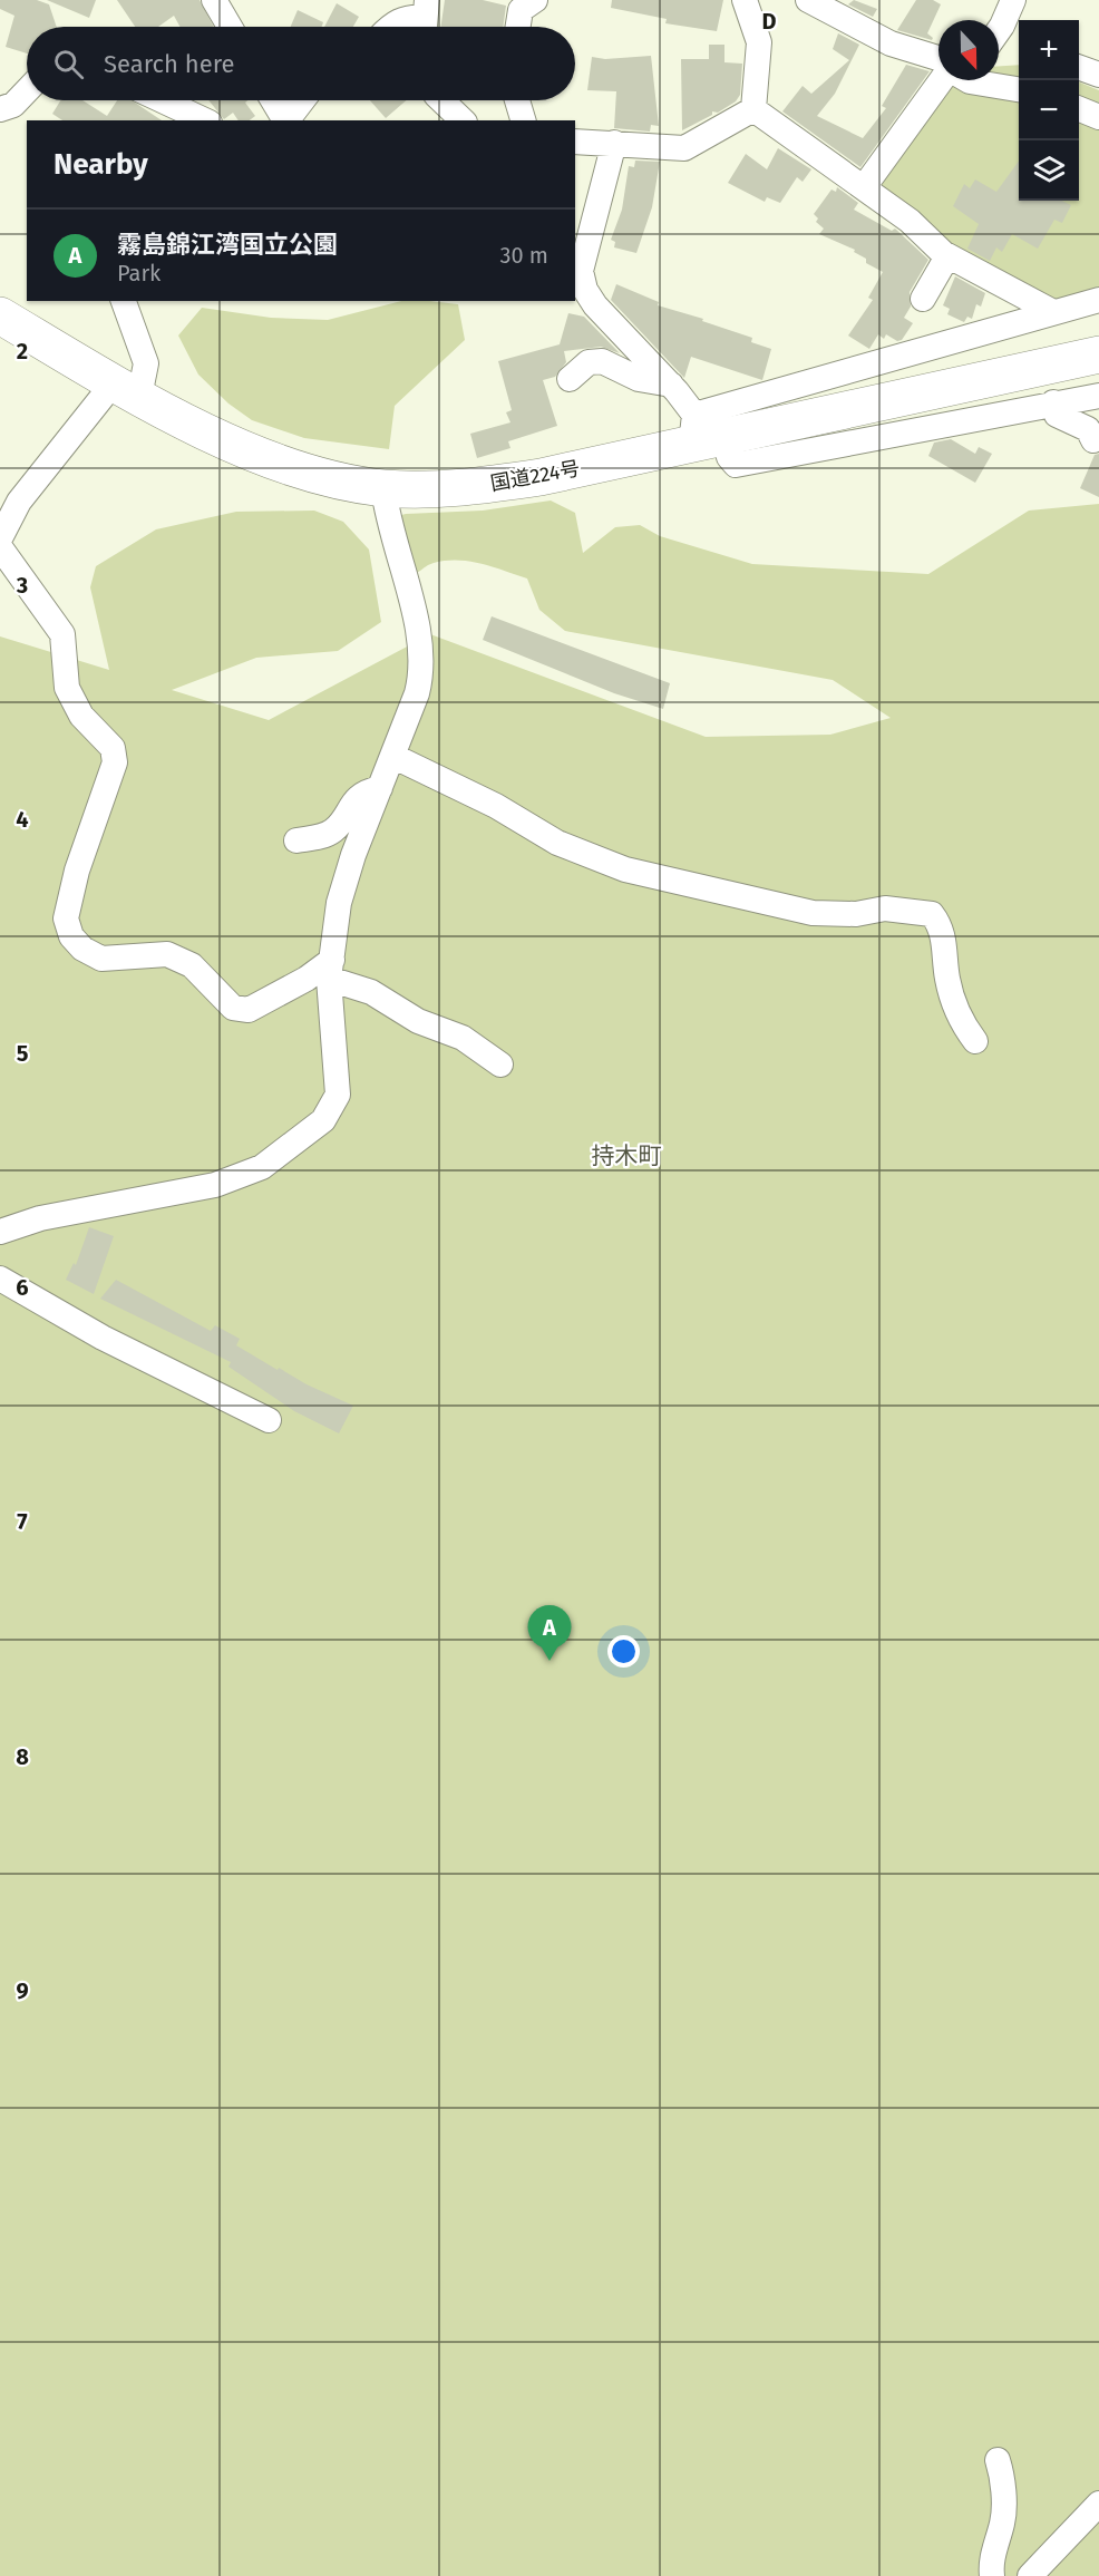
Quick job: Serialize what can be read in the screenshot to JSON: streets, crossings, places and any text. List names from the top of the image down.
{
  "streets": {
    "highway": ["国道224号"]
  },
  "districts": ["持木町"],
  "north": "bottom",
  "page": {
    "map_buttons": ["+", "−"],
    "search": "Search here",
    "heading": "Nearby",
    "list": [
      {
        "mark": "A",
        "name": "霧島錦江湾国立公園",
        "note": "Park",
        "value": "30 m"
      }
    ],
    "pins": "A"
  },
  "grid": {
    "columns": ["D"],
    "rows": [
      "2",
      "3",
      "4",
      "5",
      "6",
      "7",
      "8",
      "9"
    ]
  }
}
